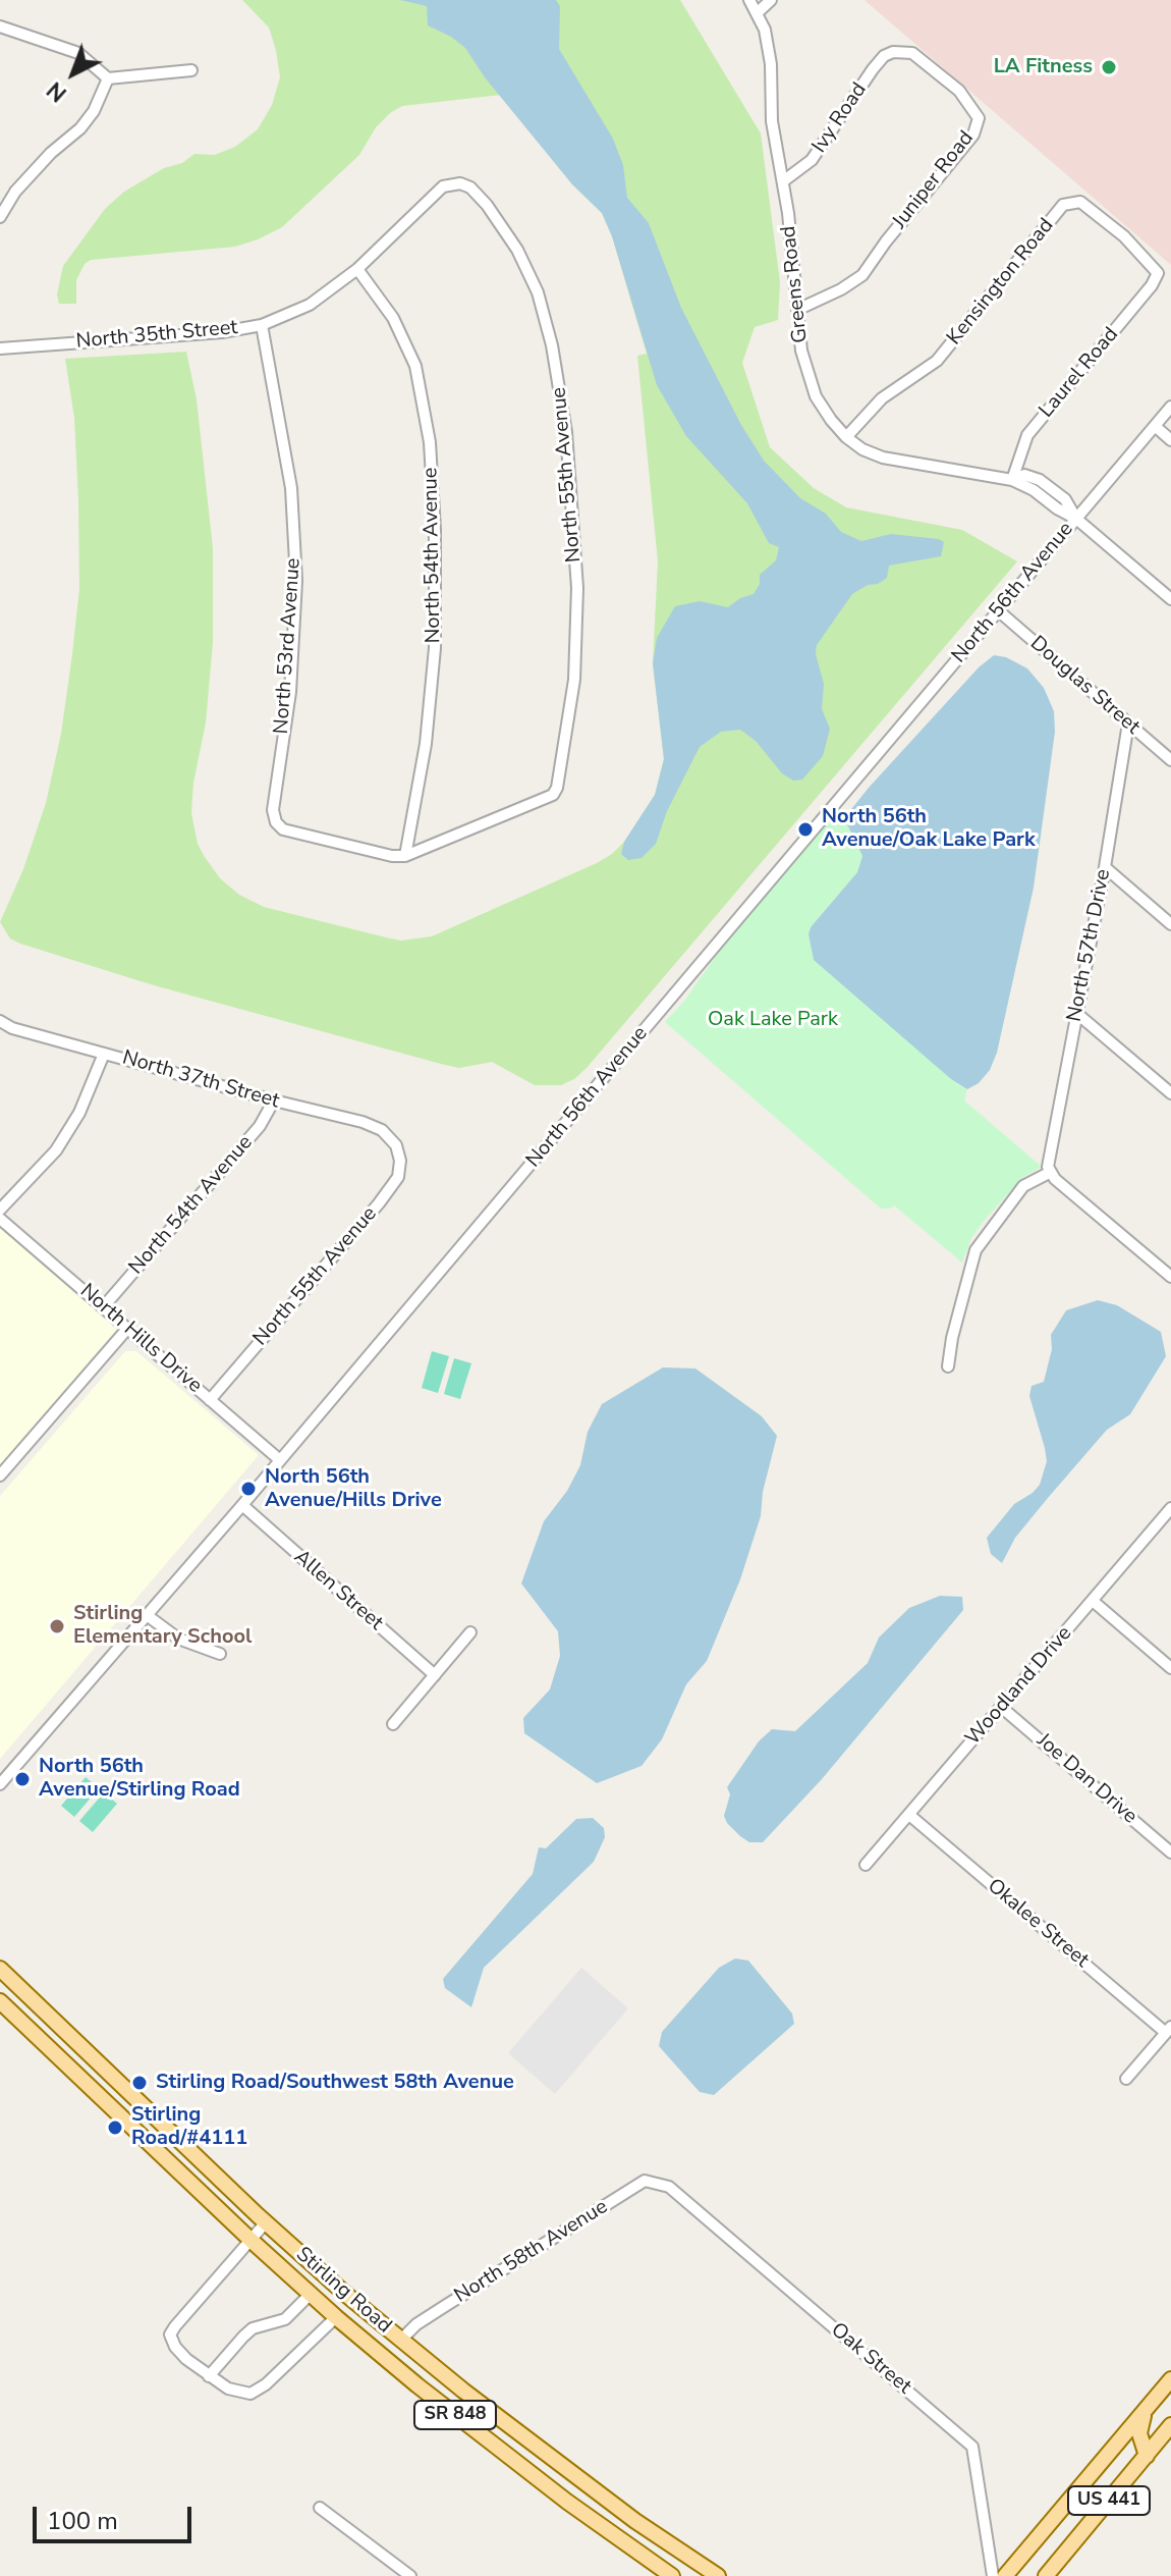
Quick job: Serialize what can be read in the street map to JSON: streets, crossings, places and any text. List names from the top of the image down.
{
  "streets": {
    "main road": ["Stirling Road", "SR 848", "US 441"],
    "street": [
      "Ivy Road",
      "Juniper Road",
      "Kensington Road",
      "Greens Road",
      "North 35th Street",
      "Laurel Road",
      "North 55th Avenue",
      "North 54th Avenue",
      "North 56th Avenue",
      "North 53rd Avenue",
      "Douglas Street",
      "North 57th Drive",
      "North 37th Street",
      "North Hills Drive",
      "Allen Street",
      "Woodland Drive",
      "Joe Dan Drive",
      "Okalee Street",
      "North 58th Avenue",
      "Oak Street"
    ]
  },
  "crossings": [
    ["Ivy Road", "Juniper Road"],
    ["Ivy Road", "Greens Road"],
    ["Juniper Road", "Greens Road"],
    ["Kensington Road", "Greens Road"],
    ["Kensington Road", "Laurel Road"],
    ["Greens Road", "Laurel Road"],
    ["Greens Road", "North 56th Avenue"],
    ["North 35th Street", "North 55th Avenue"],
    ["North 35th Street", "North 54th Avenue"],
    ["North 35th Street", "North 53rd Avenue"],
    ["North 55th Avenue", "North 54th Avenue"],
    ["North 55th Avenue", "North 53rd Avenue"],
    ["North 55th Avenue", "North 37th Street"],
    ["North 55th Avenue", "North Hills Drive"],
    ["North 54th Avenue", "North 53rd Avenue"],
    ["North 54th Avenue", "North 37th Street"],
    ["North 54th Avenue", "North Hills Drive"],
    ["North 56th Avenue", "Douglas Street"],
    ["North 56th Avenue", "North Hills Drive"],
    ["North 56th Avenue", "Allen Street"],
    ["Douglas Street", "North 57th Drive"],
    ["Woodland Drive", "Joe Dan Drive"],
    ["Woodland Drive", "Okalee Street"],
    ["North 58th Avenue", "Stirling Road"],
    ["North 58th Avenue", "Oak Street"]
  ],
  "parks": ["Oak Lake Park"],
  "places": [
    "LA Fitness",
    "North 56th Avenue/Oak Lake Park",
    "North 56th Avenue/Hills Drive",
    "Stirling Elementary School",
    "North 56th Avenue/Stirling Road",
    "Stirling Road/Southwest 58th Avenue",
    "Stirling Road/#4111"
  ],
  "scale_bar": "100 m",
  "north": "bottom left"
}
